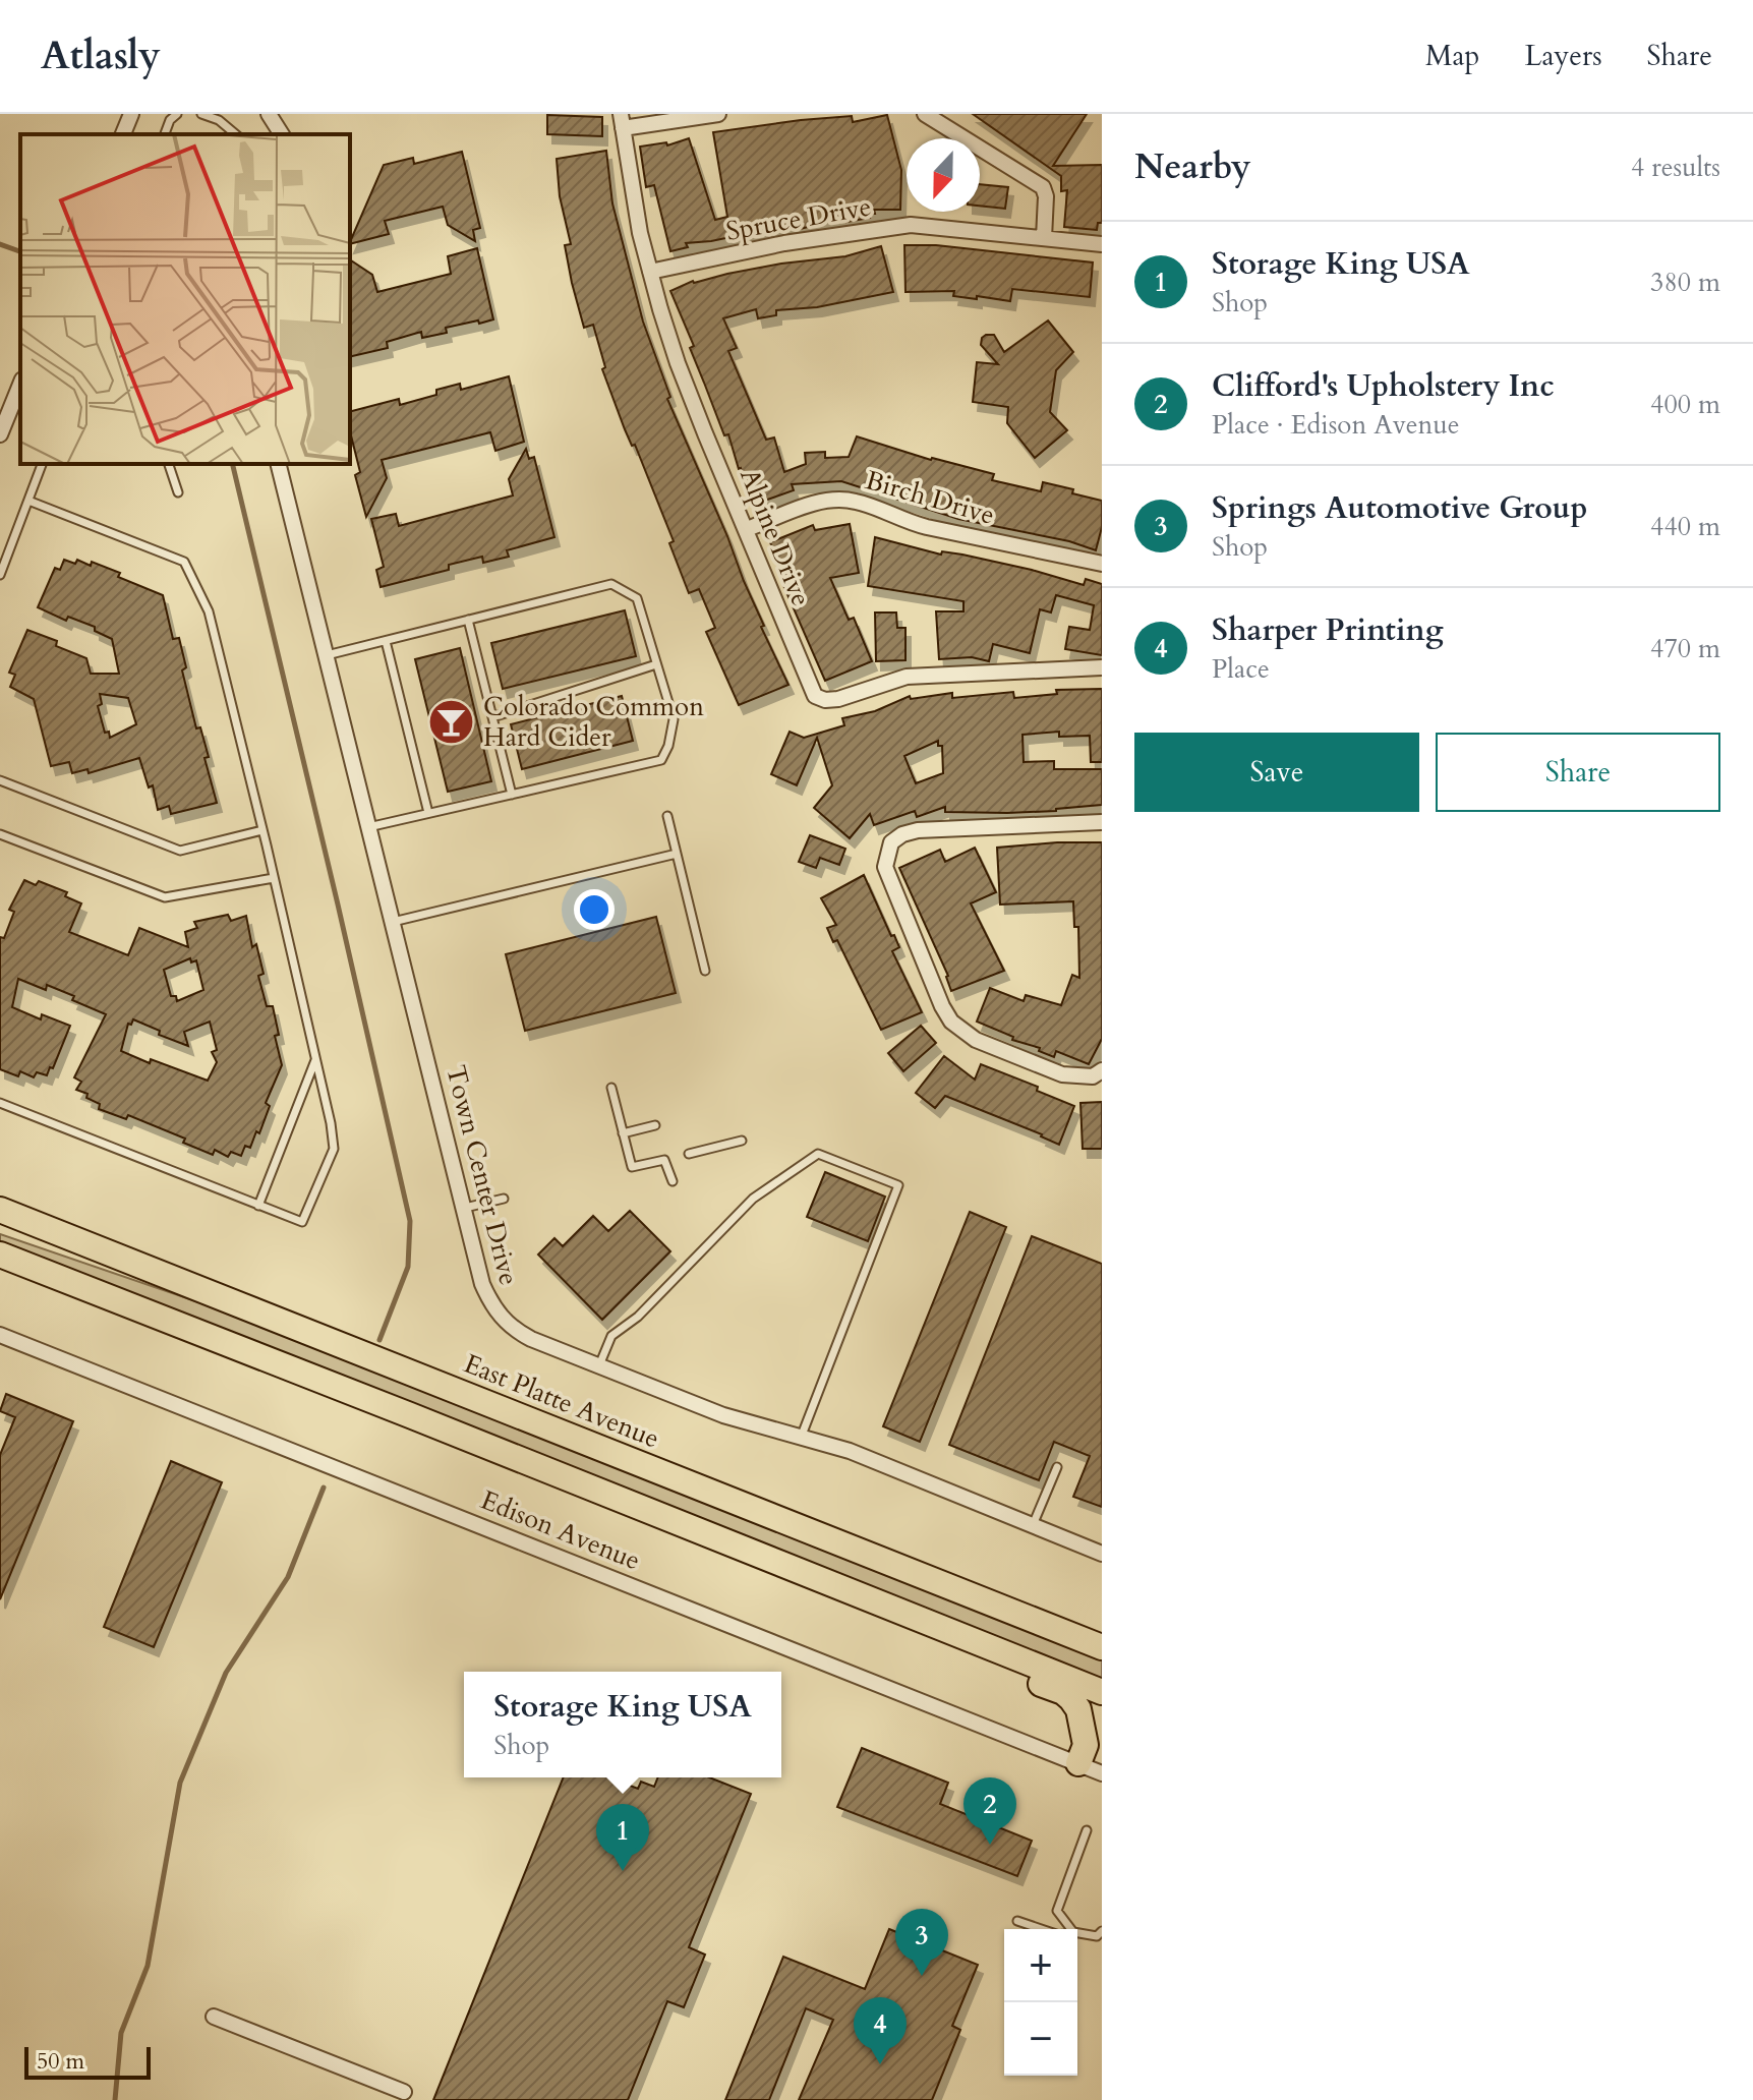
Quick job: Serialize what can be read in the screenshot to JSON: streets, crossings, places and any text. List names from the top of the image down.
{
  "streets": {
    "highway": ["East Platte Avenue"],
    "street": [
      "Spruce Drive",
      "Birch Drive",
      "Alpine Drive",
      "Town Center Drive",
      "Edison Avenue"
    ]
  },
  "crossings": [
    ["Spruce Drive", "Alpine Drive"],
    ["Birch Drive", "Alpine Drive"]
  ],
  "places": {
    "bar": ["Colorado Common Hard Cider"]
  },
  "scale_bar": "50 m",
  "north": "bottom",
  "page": {
    "header": "Atlasly",
    "nav": ["Map", "Layers", "Share"],
    "heading": ["Nearby", "4 results"],
    "list": [
      {
        "mark": "1",
        "name": "Storage King USA",
        "note": "Shop",
        "value": "380 m"
      },
      {
        "mark": "2",
        "name": "Clifford's Upholstery Inc",
        "note": "Place · Edison Avenue",
        "value": "400 m"
      },
      {
        "mark": "3",
        "name": "Springs Automotive Group",
        "note": "Shop",
        "value": "440 m"
      },
      {
        "mark": "4",
        "name": "Sharper Printing",
        "note": "Place",
        "value": "470 m"
      }
    ],
    "buttons": ["Save", "Share"],
    "popup": ["Storage King USA", "Shop"],
    "pins": [
      "2",
      "1",
      "3",
      "4"
    ],
    "map_buttons": ["+", "−"],
    "scale": "50 m"
  }
}
